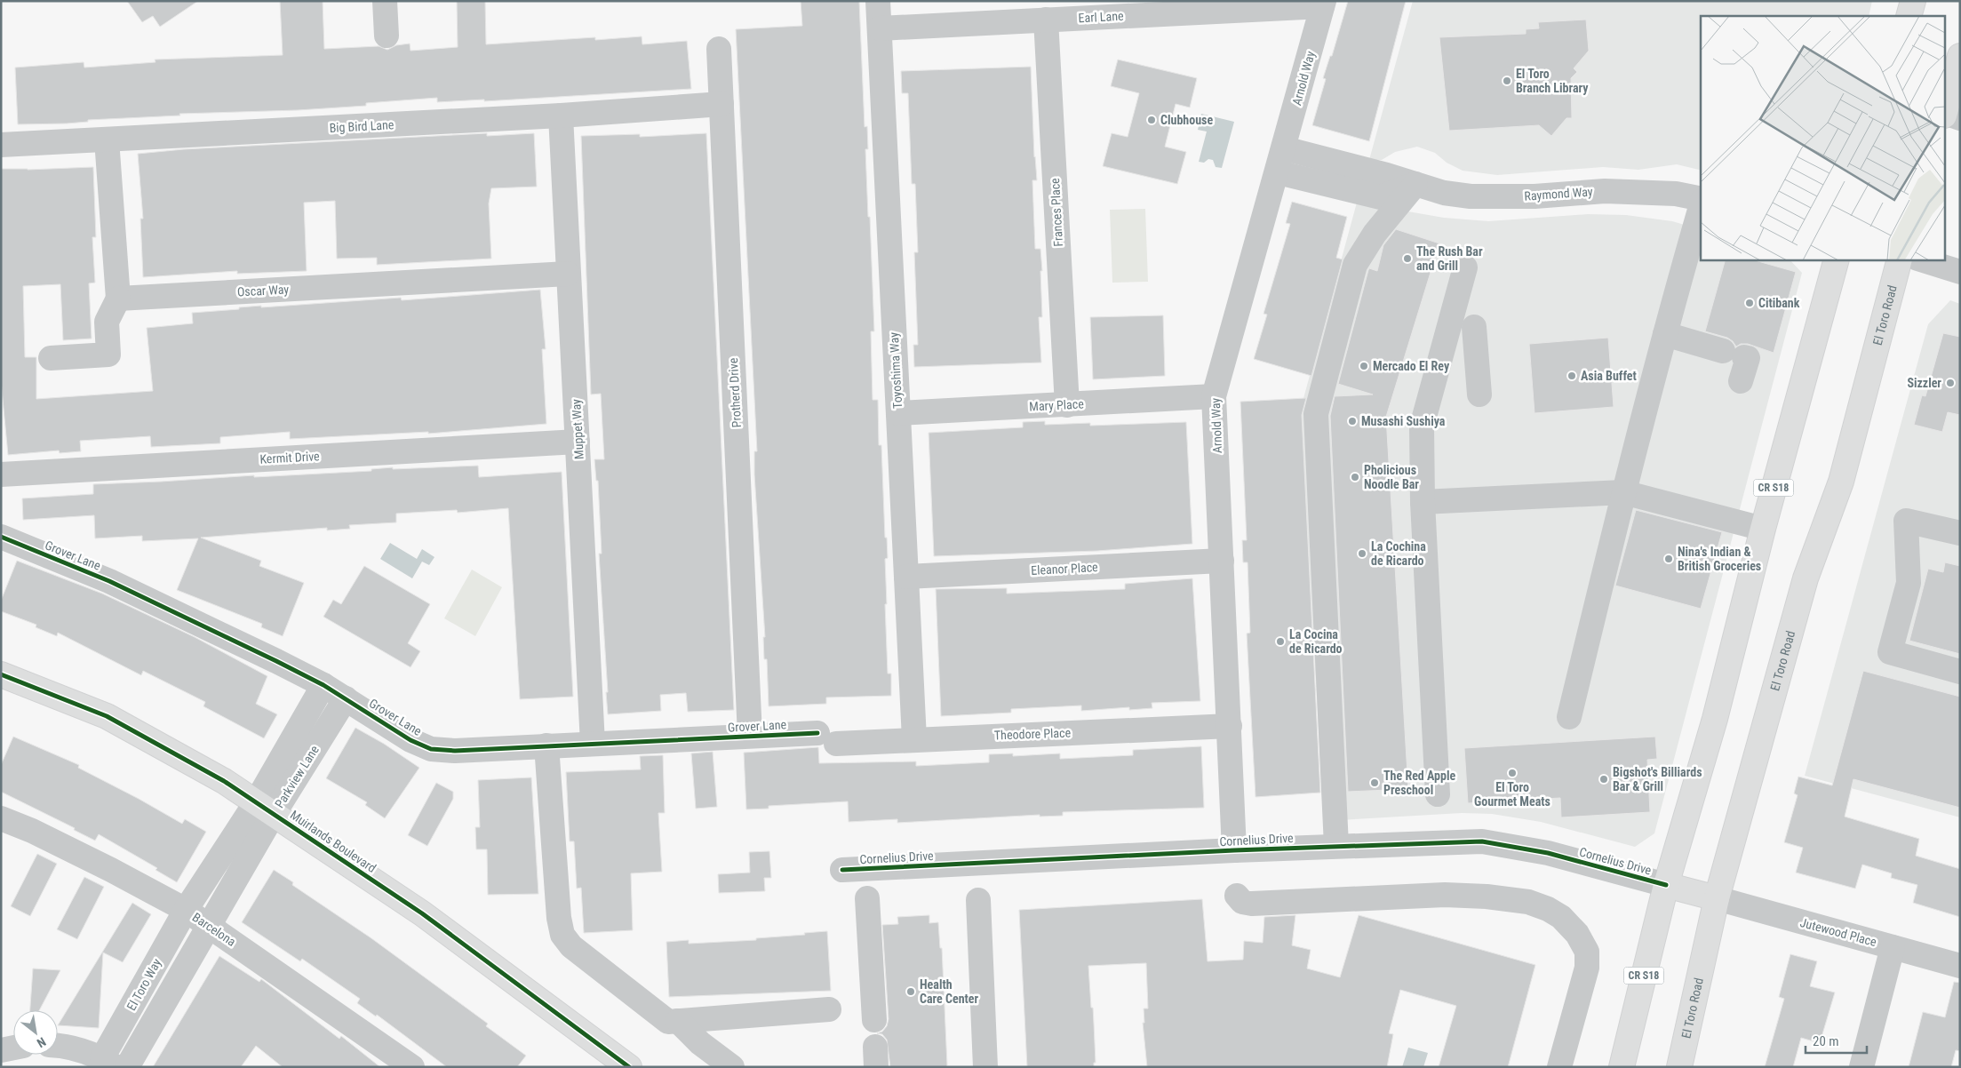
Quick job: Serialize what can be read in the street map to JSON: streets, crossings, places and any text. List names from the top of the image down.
{
  "streets": {
    "main road": ["El Toro Road", "CR S18", "Muirlands Boulevard"],
    "street": [
      "Earl Lane",
      "Arnold Way",
      "Big Bird Lane",
      "Raymond Way",
      "Frances Place",
      "Oscar Way",
      "Toyoshima Way",
      "Protherd Drive",
      "Mary Place",
      "Muppet Way",
      "Kermit Drive",
      "Grover Lane",
      "Eleanor Place",
      "Theodore Place",
      "Parkview Lane",
      "Cornelius Drive",
      "Barcelona",
      "Jutewood Place",
      "El Toro Way"
    ]
  },
  "crossings": [
    ["Earl Lane", "Arnold Way"],
    ["Earl Lane", "Frances Place"],
    ["Earl Lane", "Toyoshima Way"],
    ["Arnold Way", "Raymond Way"],
    ["Arnold Way", "Mary Place"],
    ["Arnold Way", "Eleanor Place"],
    ["Arnold Way", "Theodore Place"],
    ["Arnold Way", "Cornelius Drive"],
    ["Big Bird Lane", "Protherd Drive"],
    ["Big Bird Lane", "Muppet Way"],
    ["Frances Place", "Mary Place"],
    ["Oscar Way", "Muppet Way"],
    ["El Toro Road", "Jutewood Place"],
    ["Toyoshima Way", "Mary Place"],
    ["Toyoshima Way", "Eleanor Place"],
    ["Toyoshima Way", "Theodore Place"],
    ["Protherd Drive", "Grover Lane"],
    ["Muppet Way", "Kermit Drive"],
    ["Muppet Way", "Grover Lane"],
    ["CR S18", "Cornelius Drive"],
    ["Grover Lane", "Theodore Place"],
    ["Grover Lane", "Parkview Lane"],
    ["Parkview Lane", "Muirlands Boulevard"],
    ["Parkview Lane", "Barcelona"],
    ["Parkview Lane", "El Toro Way"],
    ["Barcelona", "El Toro Way"]
  ],
  "places": [
    "El Toro Branch Library",
    "Clubhouse",
    "The Rush Bar and Grill",
    "Citibank",
    "Mercado El Rey",
    "Asia Buffet",
    "Sizzler",
    "Musashi Sushiya",
    "Pholicious Noodle Bar",
    "La Cochina de Ricardo",
    "Nina's Indian & British Groceries",
    "La Cocina de Ricardo",
    "El Toro Gourmet Meats",
    "Bigshot's Billiards Bar & Grill",
    "The Red Apple Preschool",
    "Health Care Center"
  ],
  "scale_bar": "20 m",
  "north": "bottom right"
}
